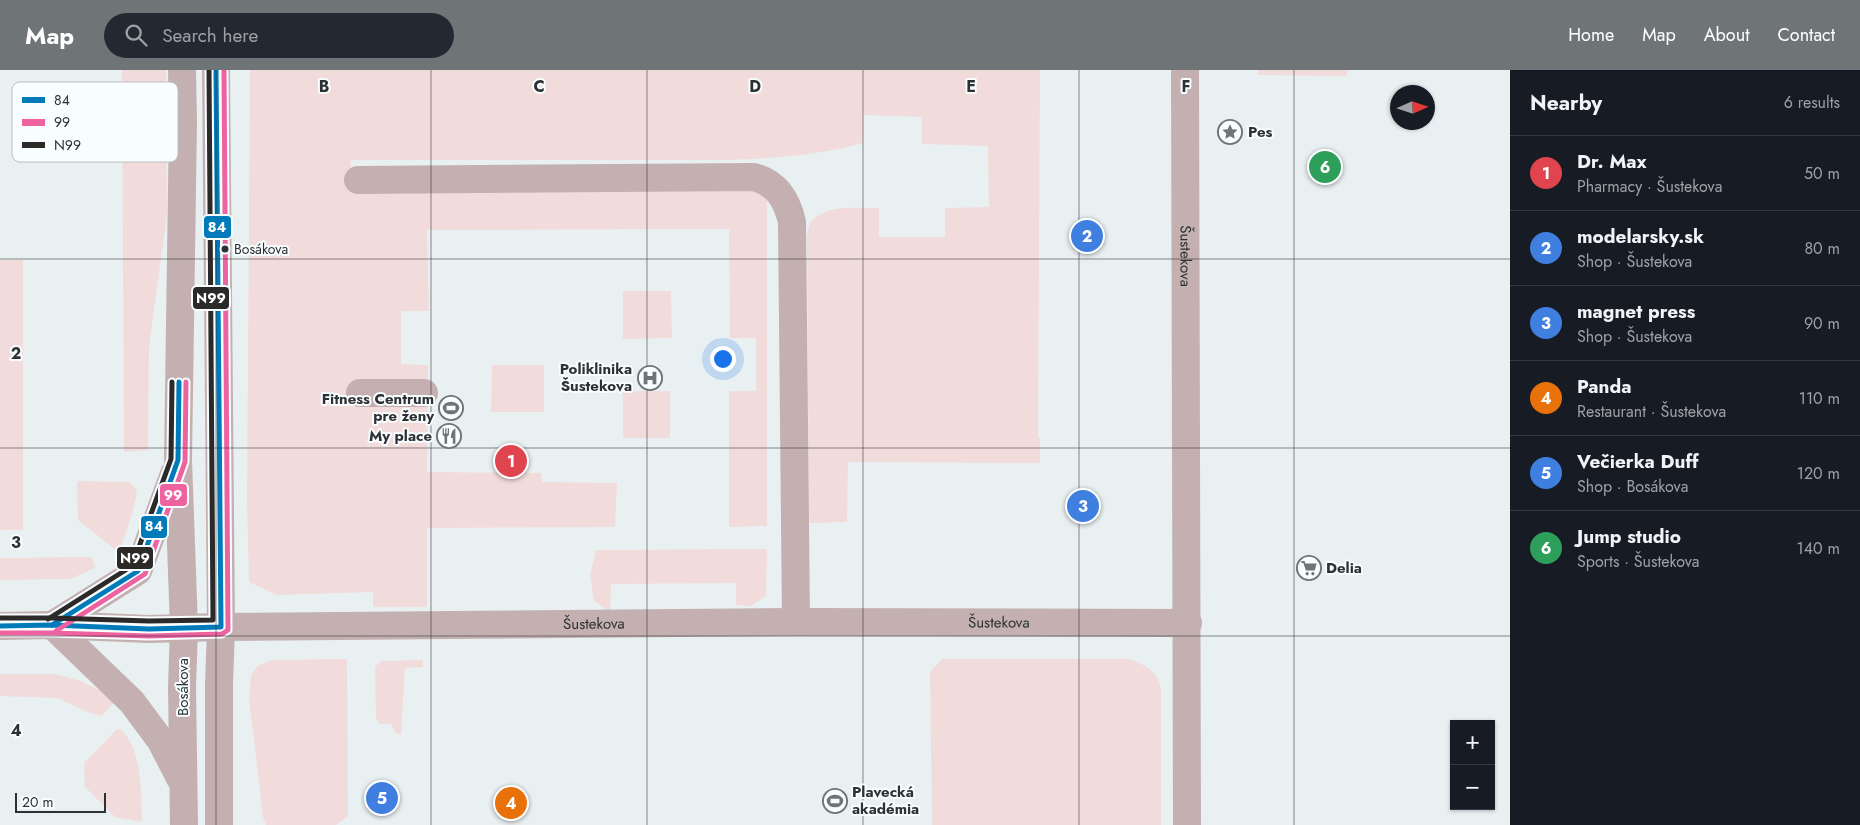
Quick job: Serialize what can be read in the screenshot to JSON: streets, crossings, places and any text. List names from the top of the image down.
{
  "streets": {
    "street": ["Šustekova", "Bosákova"]
  },
  "crossings": [
    ["Šustekova", "Bosákova"]
  ],
  "places": {
    "place": ["Pes"],
    "other": ["Bosákova"],
    "hospital": ["Poliklinika Šustekova"],
    "sports": ["Fitness Centrum pre ženy", "Plavecká akadémia"],
    "restaurant": ["My place"],
    "supermarket": ["Delia"]
  },
  "lines": ["transit line 84", "transit line 99", "transit line N99"],
  "legend": ["84", "99", "N99"],
  "scale_bar": "20 m",
  "north": "right",
  "page": {
    "header": "Map",
    "search": "Search here",
    "nav": [
      "Home",
      "Map",
      "About",
      "Contact"
    ],
    "heading": ["Nearby", "6 results"],
    "list": [
      {
        "mark": "1",
        "name": "Dr. Max",
        "note": "Pharmacy · Šustekova",
        "value": "50 m"
      },
      {
        "mark": "2",
        "name": "modelarsky.sk",
        "note": "Shop · Šustekova",
        "value": "80 m"
      },
      {
        "mark": "3",
        "name": "magnet press",
        "note": "Shop · Šustekova",
        "value": "90 m"
      },
      {
        "mark": "4",
        "name": "Panda",
        "note": "Restaurant · Šustekova",
        "value": "110 m"
      },
      {
        "mark": "5",
        "name": "Večierka Duff",
        "note": "Shop · Bosákova",
        "value": "120 m"
      },
      {
        "mark": "6",
        "name": "Jump studio",
        "note": "Sports · Šustekova",
        "value": "140 m"
      }
    ],
    "pins": [
      "6",
      "2",
      "1",
      "3",
      "5",
      "4"
    ],
    "map_buttons": ["+", "−"],
    "scale": "20 m"
  },
  "grid": {
    "columns": [
      "B",
      "C",
      "D",
      "E",
      "F"
    ],
    "rows": ["2", "3", "4"]
  }
}
